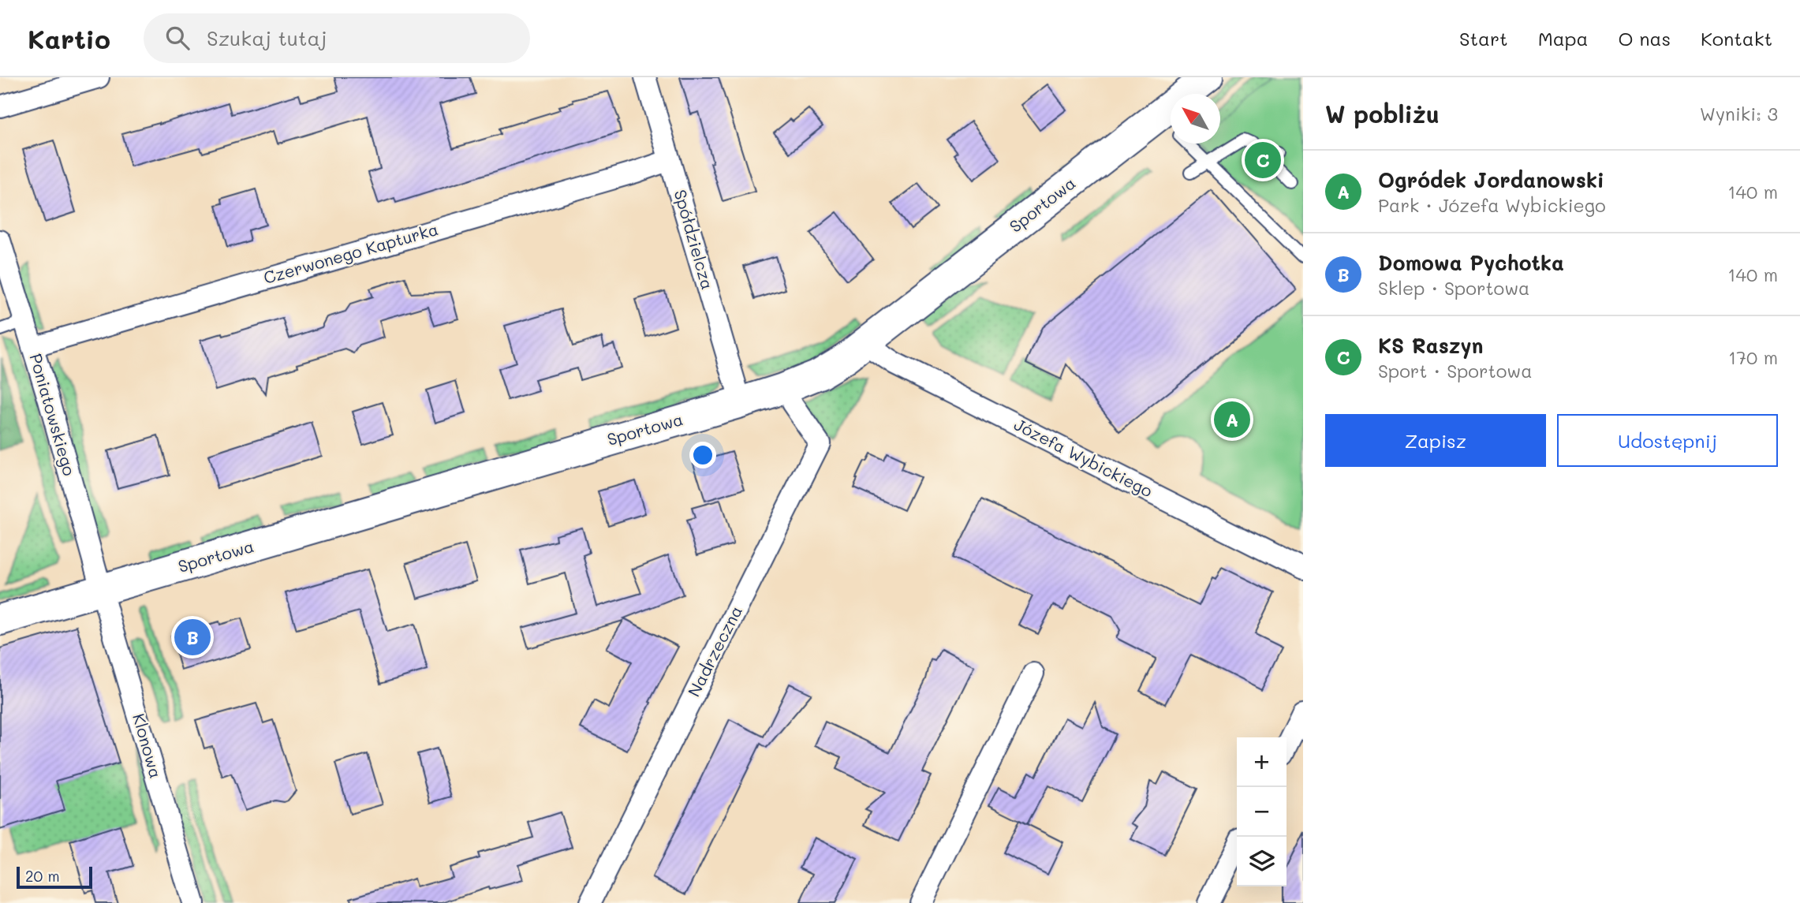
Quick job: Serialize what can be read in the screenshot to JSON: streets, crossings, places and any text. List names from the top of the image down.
{
  "streets": {
    "street": [
      "Sportowa",
      "Spółdzielcza",
      "Czerwonego Kapturka",
      "Poniatowskiego",
      "Józefa Wybickiego",
      "Nadrzeczna",
      "Klonowa"
    ]
  },
  "crossings": [
    ["Sportowa", "Spółdzielcza"],
    ["Sportowa", "Poniatowskiego"],
    ["Sportowa", "Józefa Wybickiego"],
    ["Sportowa", "Klonowa"],
    ["Spółdzielcza", "Czerwonego Kapturka"],
    ["Czerwonego Kapturka", "Poniatowskiego"],
    ["Poniatowskiego", "Klonowa"]
  ],
  "scale_bar": "20 m",
  "north": "top left",
  "page": {
    "header": "Kartio",
    "search": "Szukaj tutaj",
    "nav": [
      "Start",
      "Mapa",
      "O nas",
      "Kontakt"
    ],
    "heading": ["W pobliżu", "Wyniki: 3"],
    "pins": ["C", "A", "B"],
    "list": [
      {
        "mark": "A",
        "name": "Ogródek Jordanowski",
        "note": "Park · Józefa Wybickiego",
        "value": "140 m"
      },
      {
        "mark": "B",
        "name": "Domowa Pychotka",
        "note": "Sklep · Sportowa",
        "value": "140 m"
      },
      {
        "mark": "C",
        "name": "KS Raszyn",
        "note": "Sport · Sportowa",
        "value": "170 m"
      }
    ],
    "buttons": ["Zapisz", "Udostępnij"],
    "map_buttons": ["+", "−"],
    "scale": "20 m"
  }
}
